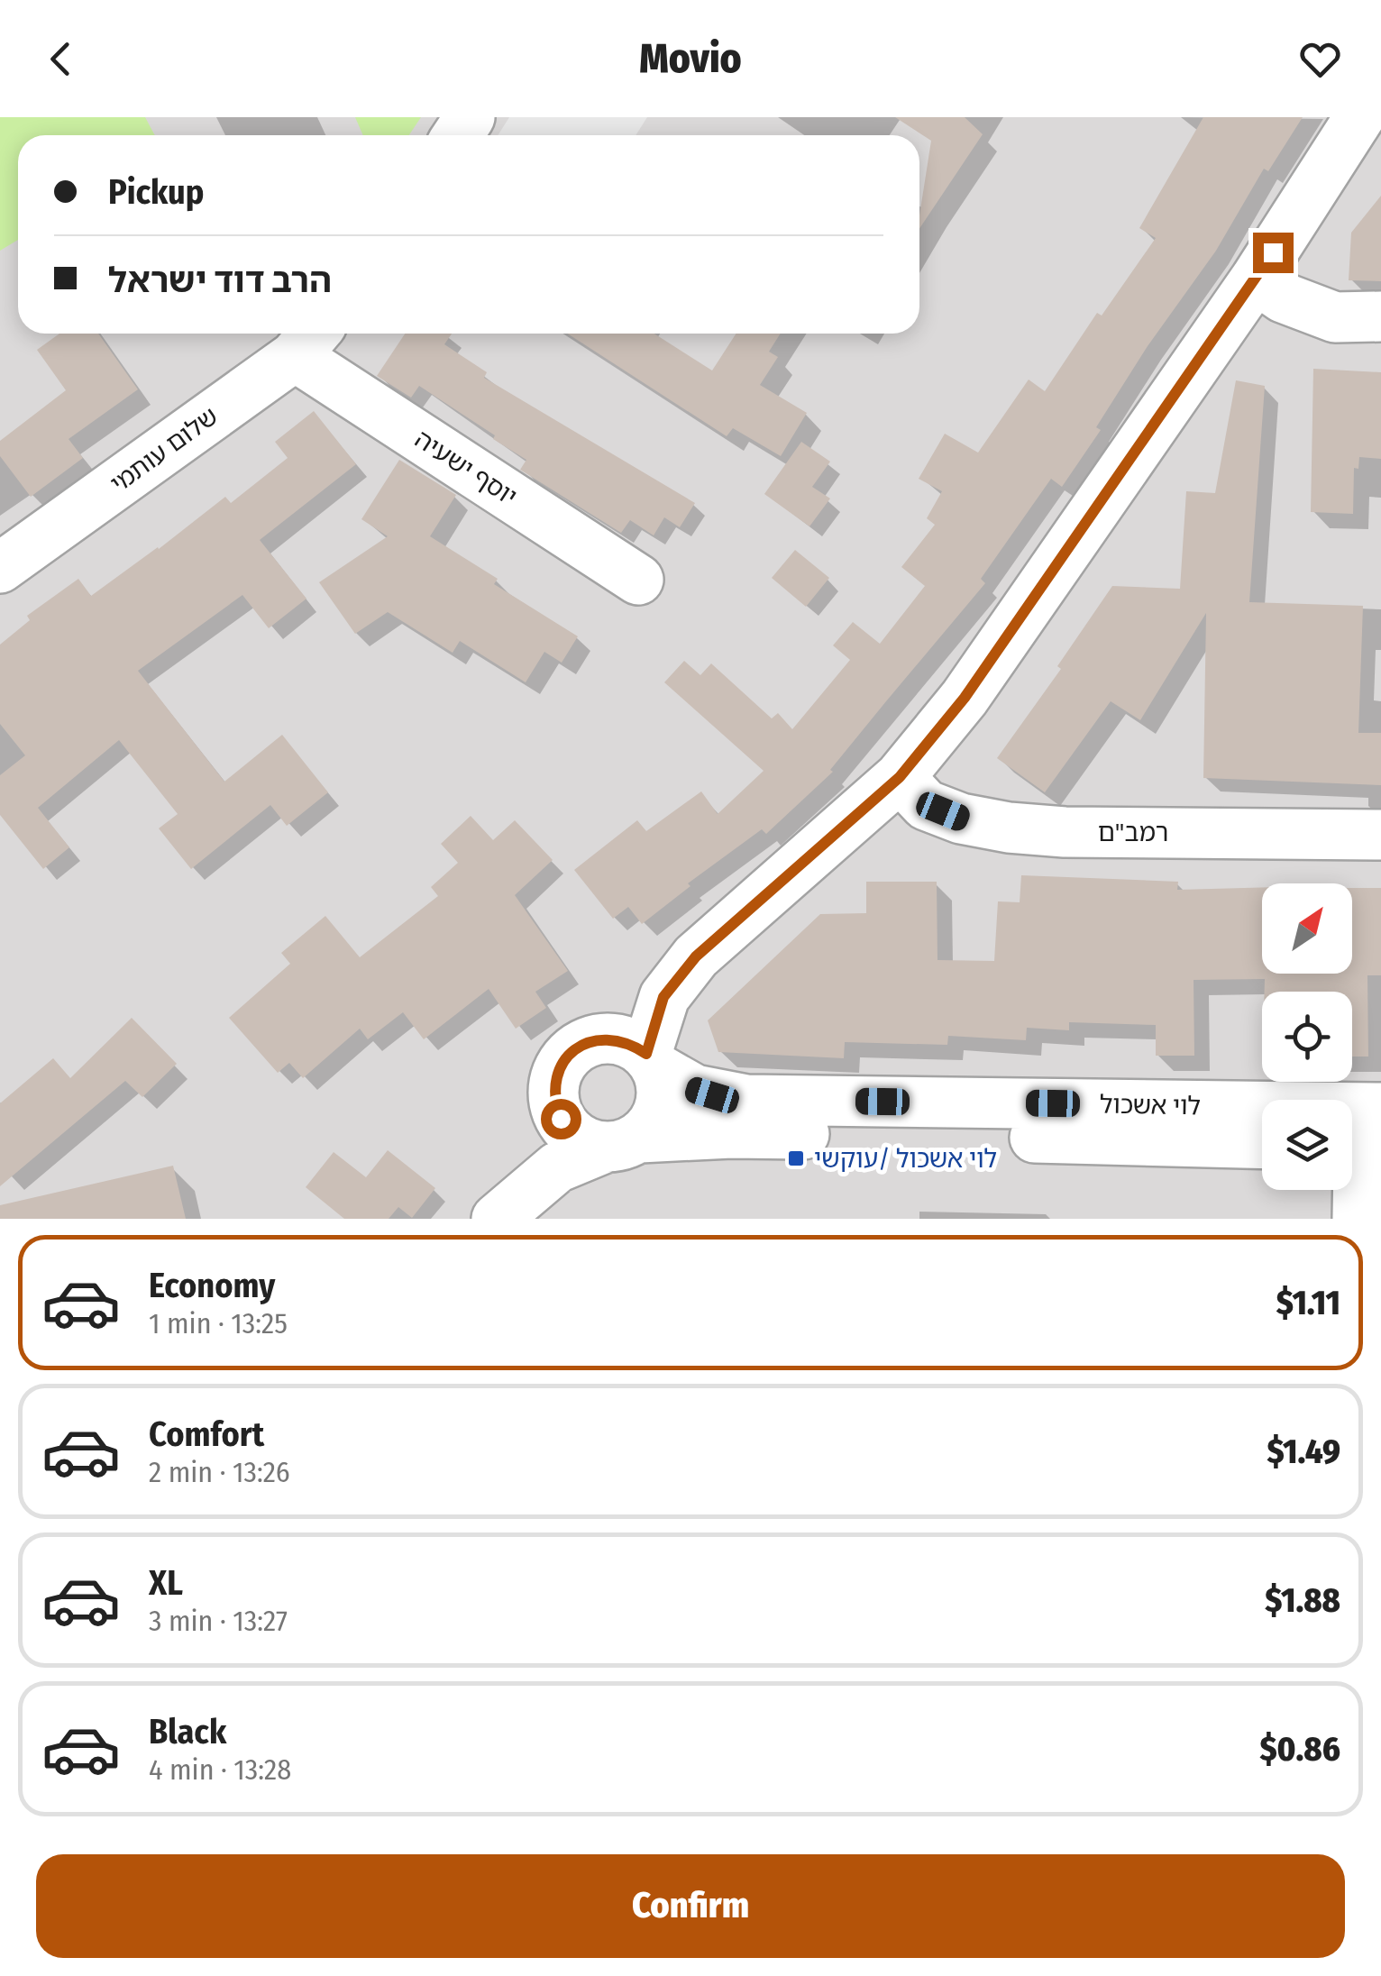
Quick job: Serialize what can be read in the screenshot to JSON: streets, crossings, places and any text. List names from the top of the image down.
{
  "streets": {
    "street": [
      "שלום עותמי",
      "יוסף ישעיה",
      "רמב\"ם",
      "לוי אשכול"
    ]
  },
  "crossings": [
    ["שלום עותמי", "יוסף ישעיה"]
  ],
  "places": {
    "transit": ["לוי אשכול /עוקשי"]
  },
  "north": "top right",
  "page": {
    "header": "Movio",
    "banner": ["Pickup", "הרב דוד ישראל"],
    "list": [
      {
        "name": "Economy",
        "note": "1 min · 13:25",
        "value": "$1.11"
      },
      {
        "name": "Comfort",
        "note": "2 min · 13:26",
        "value": "$1.49"
      },
      {
        "name": "XL",
        "note": "3 min · 13:27",
        "value": "$1.88"
      },
      {
        "name": "Black",
        "note": "4 min · 13:28",
        "value": "$0.86"
      }
    ],
    "buttons": "Confirm"
  }
}
